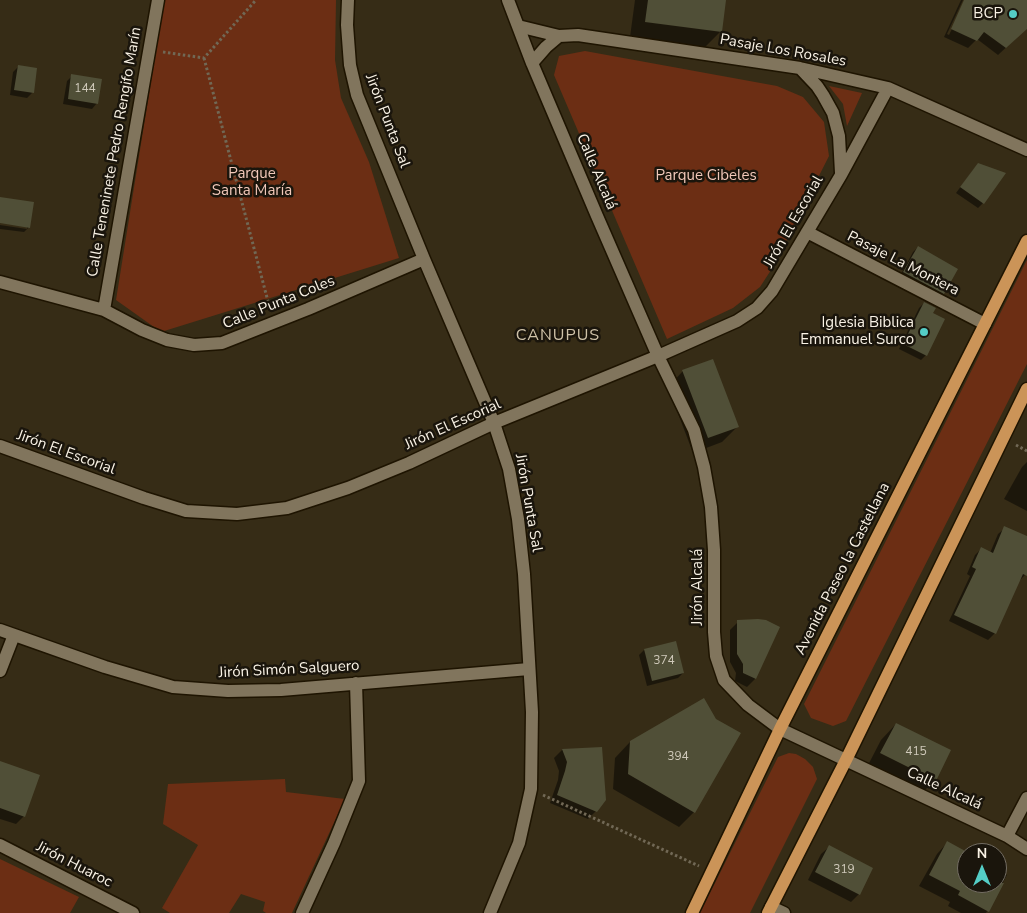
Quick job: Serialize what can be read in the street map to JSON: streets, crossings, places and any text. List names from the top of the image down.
{
  "streets": {
    "main road": ["Avenida Paseo la Castellana"],
    "street": [
      "Pasaje Los Rosales",
      "Jirón Punta Sal",
      "Calle Teneninete Pedro Rengifo Marín",
      "Calle Alcalá",
      "Jirón El Escorial",
      "Pasaje La Montera",
      "Calle Punta Coles",
      "Jirón Alcalá",
      "Jirón Simón Salguero",
      "Jirón Huaroc"
    ]
  },
  "crossings": [
    ["Pasaje Los Rosales", "Calle Alcalá"],
    ["Pasaje Los Rosales", "Jirón El Escorial"],
    ["Jirón Punta Sal", "Jirón El Escorial"],
    ["Jirón Punta Sal", "Calle Punta Coles"],
    ["Jirón Punta Sal", "Jirón Simón Salguero"],
    ["Calle Teneninete Pedro Rengifo Marín", "Calle Punta Coles"],
    ["Calle Alcalá", "Jirón El Escorial"],
    ["Calle Alcalá", "Jirón Alcalá"],
    ["Jirón El Escorial", "Pasaje La Montera"],
    ["Jirón El Escorial", "Jirón Alcalá"],
    ["Pasaje La Montera", "Avenida Paseo la Castellana"],
    ["Avenida Paseo la Castellana", "Jirón Alcalá"]
  ],
  "districts": ["CANUPUS"],
  "parks": ["Parque Santa María", "Parque Cibeles"],
  "places": ["BCP", "Iglesia Biblica Emmanuel Surco"],
  "house_numbers": [
    "144",
    "374",
    "415",
    "394",
    "319"
  ],
  "north": "top"
}
